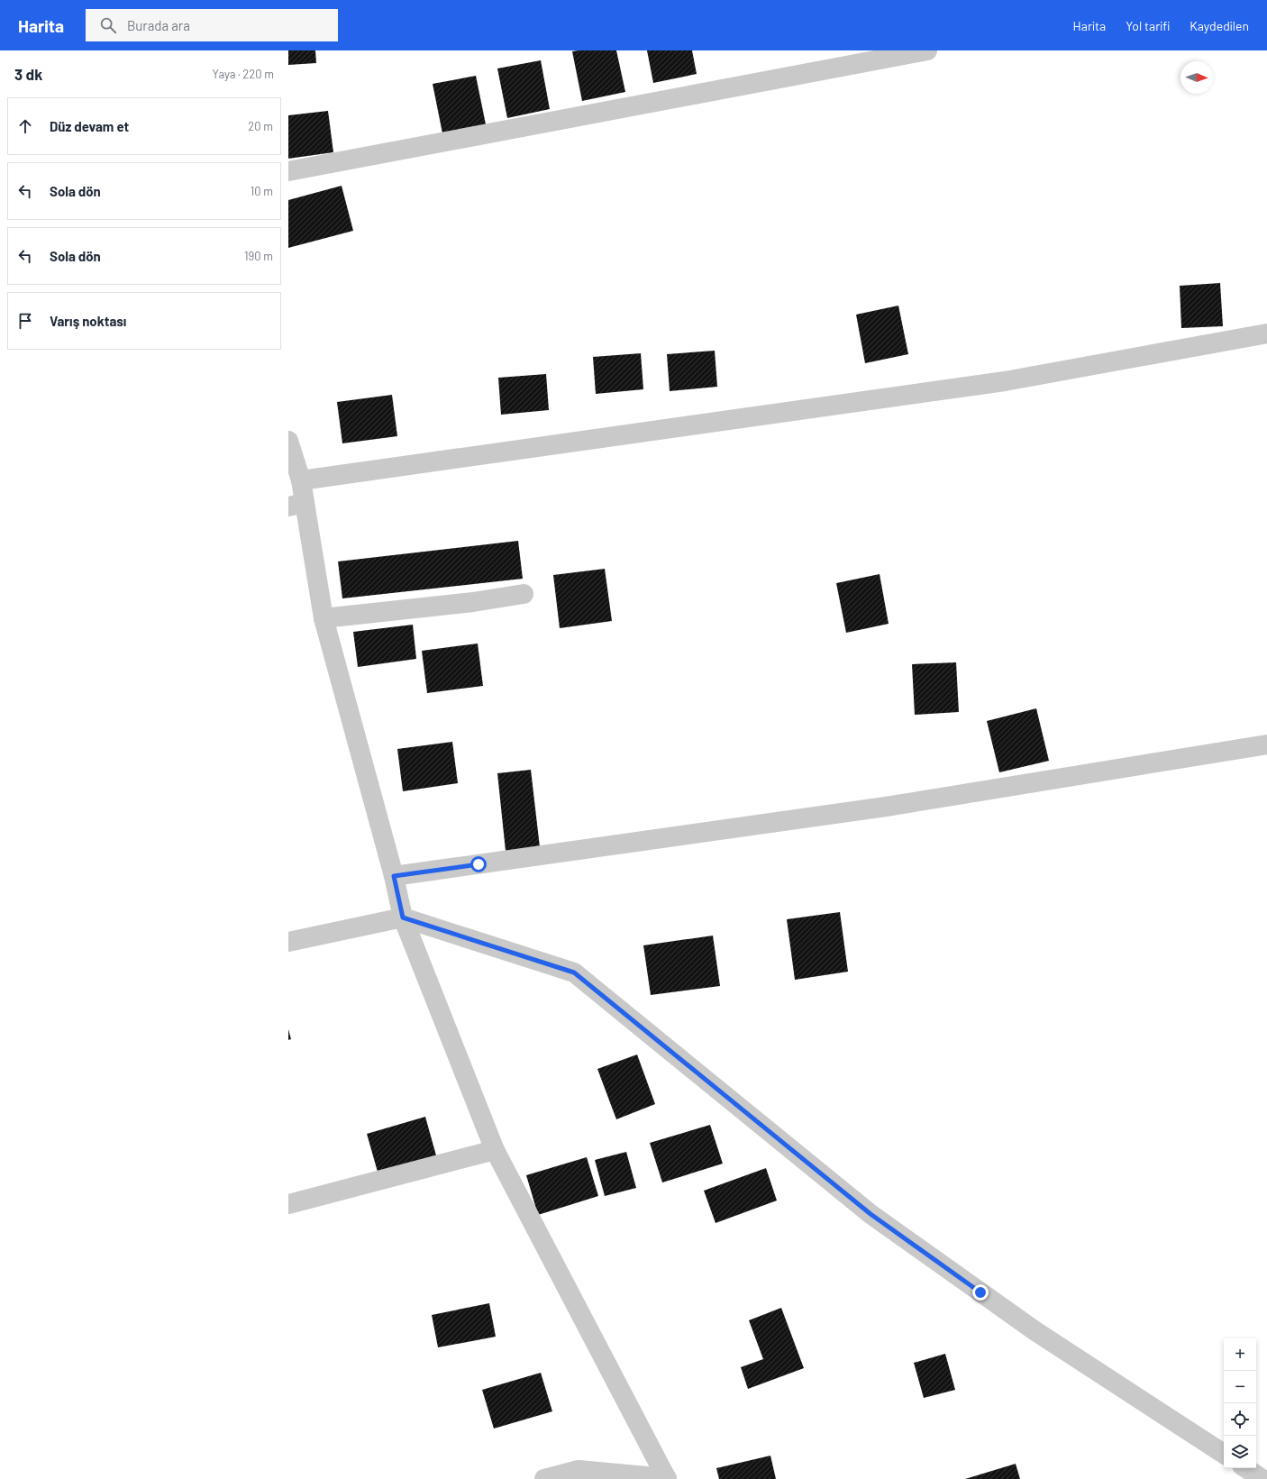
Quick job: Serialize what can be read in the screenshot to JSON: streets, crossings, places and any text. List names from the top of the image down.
{
  "north": "right",
  "page": {
    "header": "Harita",
    "search": "Burada ara",
    "nav": ["Harita", "Yol tarifi", "Kaydedilen"],
    "heading": ["3 dk", "Yaya · 220 m"],
    "list": [
      ["Düz devam et", "20 m"],
      ["Sola dön", "10 m"],
      ["Sola dön", "190 m"],
      "Varış noktası"
    ],
    "map_buttons": ["+", "−"]
  }
}
